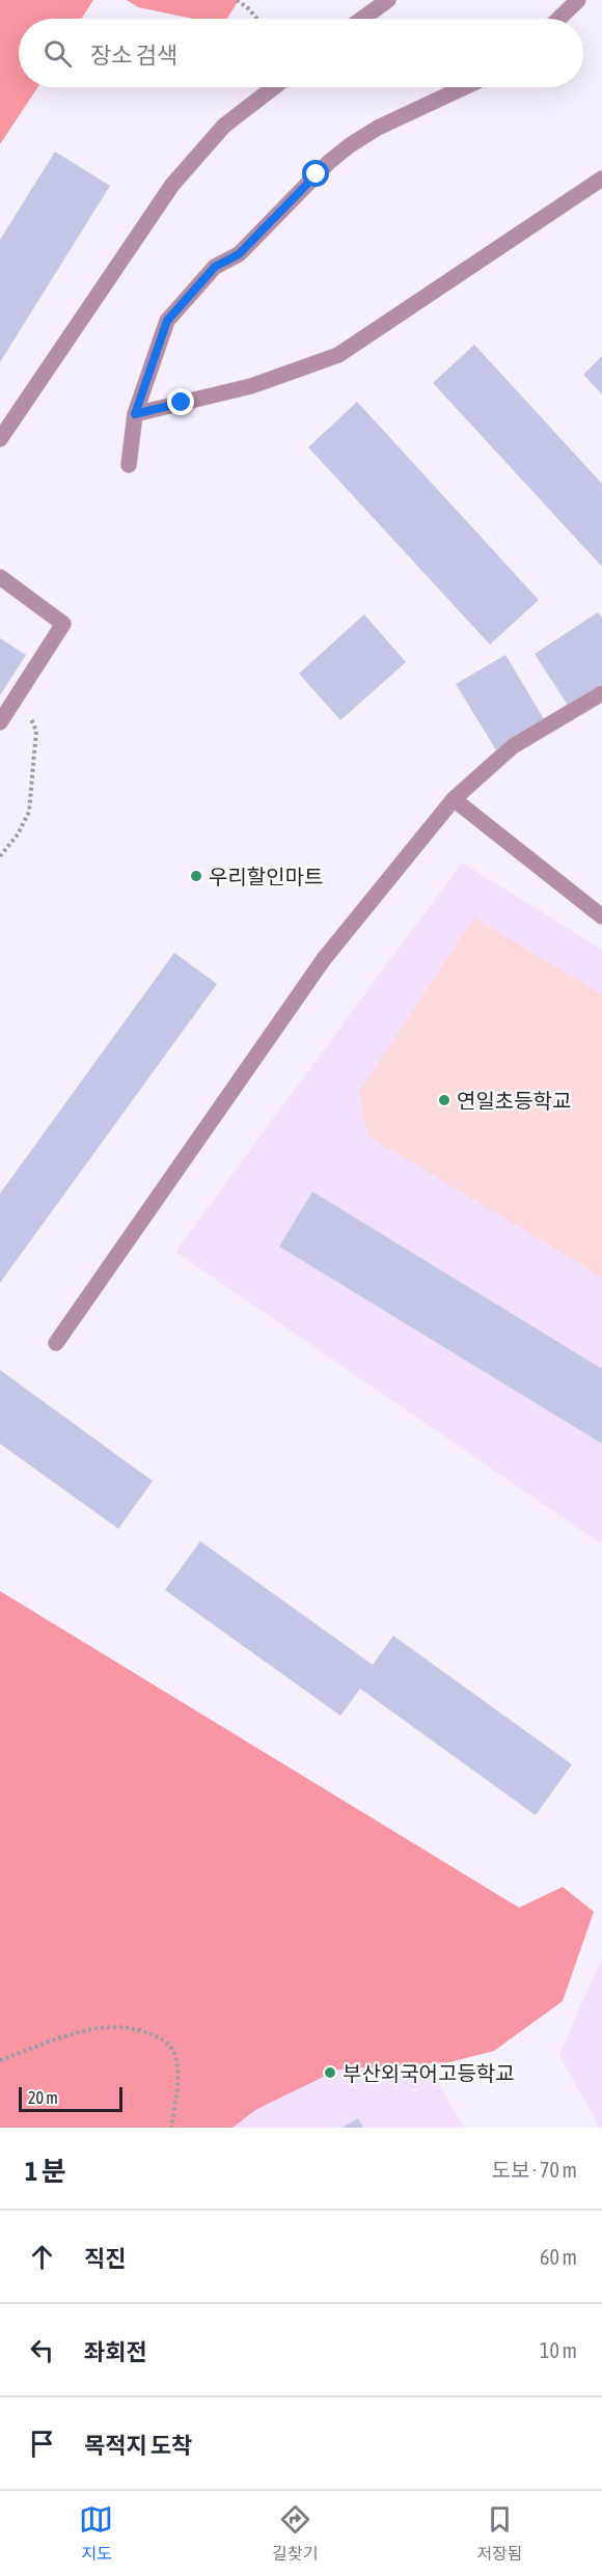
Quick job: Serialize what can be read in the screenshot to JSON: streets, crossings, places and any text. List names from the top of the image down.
{
  "places": ["우리할인마트", "연일초등학교", "부산외국어고등학교"],
  "scale_bar": "20 m",
  "page": {
    "search": "장소 검색",
    "scale": "20 m",
    "heading": ["1 분", "도보 · 70 m"],
    "list": [
      ["직진", "60 m"],
      ["좌회전", "10 m"],
      "목적지 도착"
    ],
    "nav": ["지도", "길찾기", "저장됨"]
  }
}
